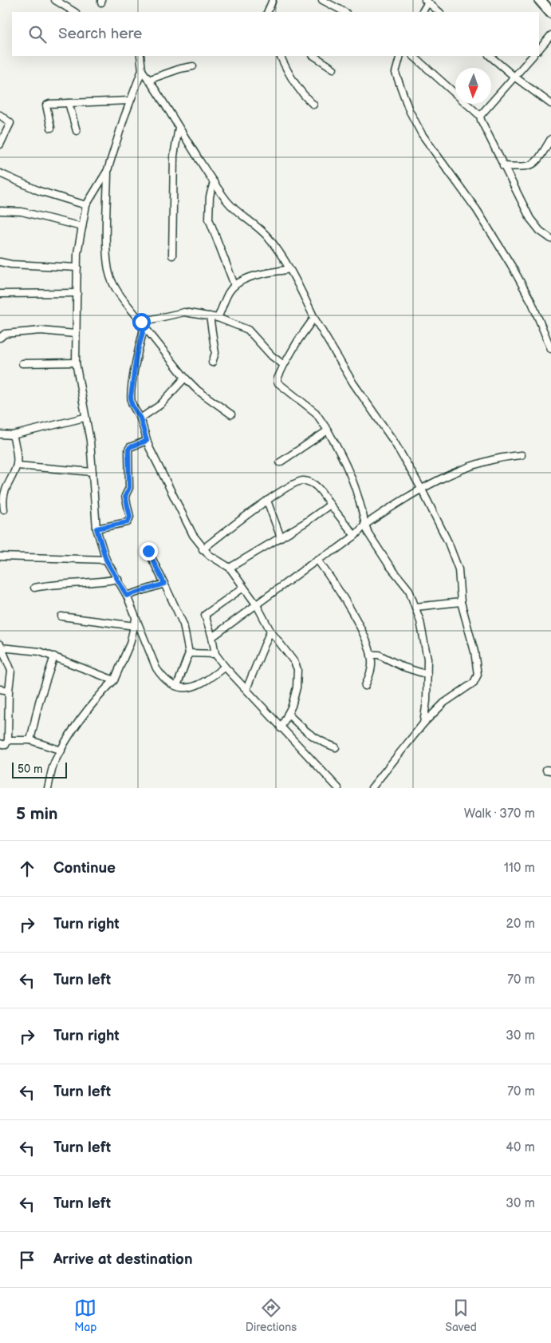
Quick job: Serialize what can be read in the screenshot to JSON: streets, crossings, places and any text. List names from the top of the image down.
{
  "scale_bar": "50 m",
  "north": "bottom",
  "page": {
    "search": "Search here",
    "scale": "50 m",
    "heading": ["5 min", "Walk · 370 m"],
    "list": [
      ["Continue", "110 m"],
      ["Turn right", "20 m"],
      ["Turn left", "70 m"],
      ["Turn right", "30 m"],
      ["Turn left", "70 m"],
      ["Turn left", "40 m"],
      ["Turn left", "30 m"],
      "Arrive at destination"
    ],
    "nav": ["Map", "Directions", "Saved"]
  }
}
